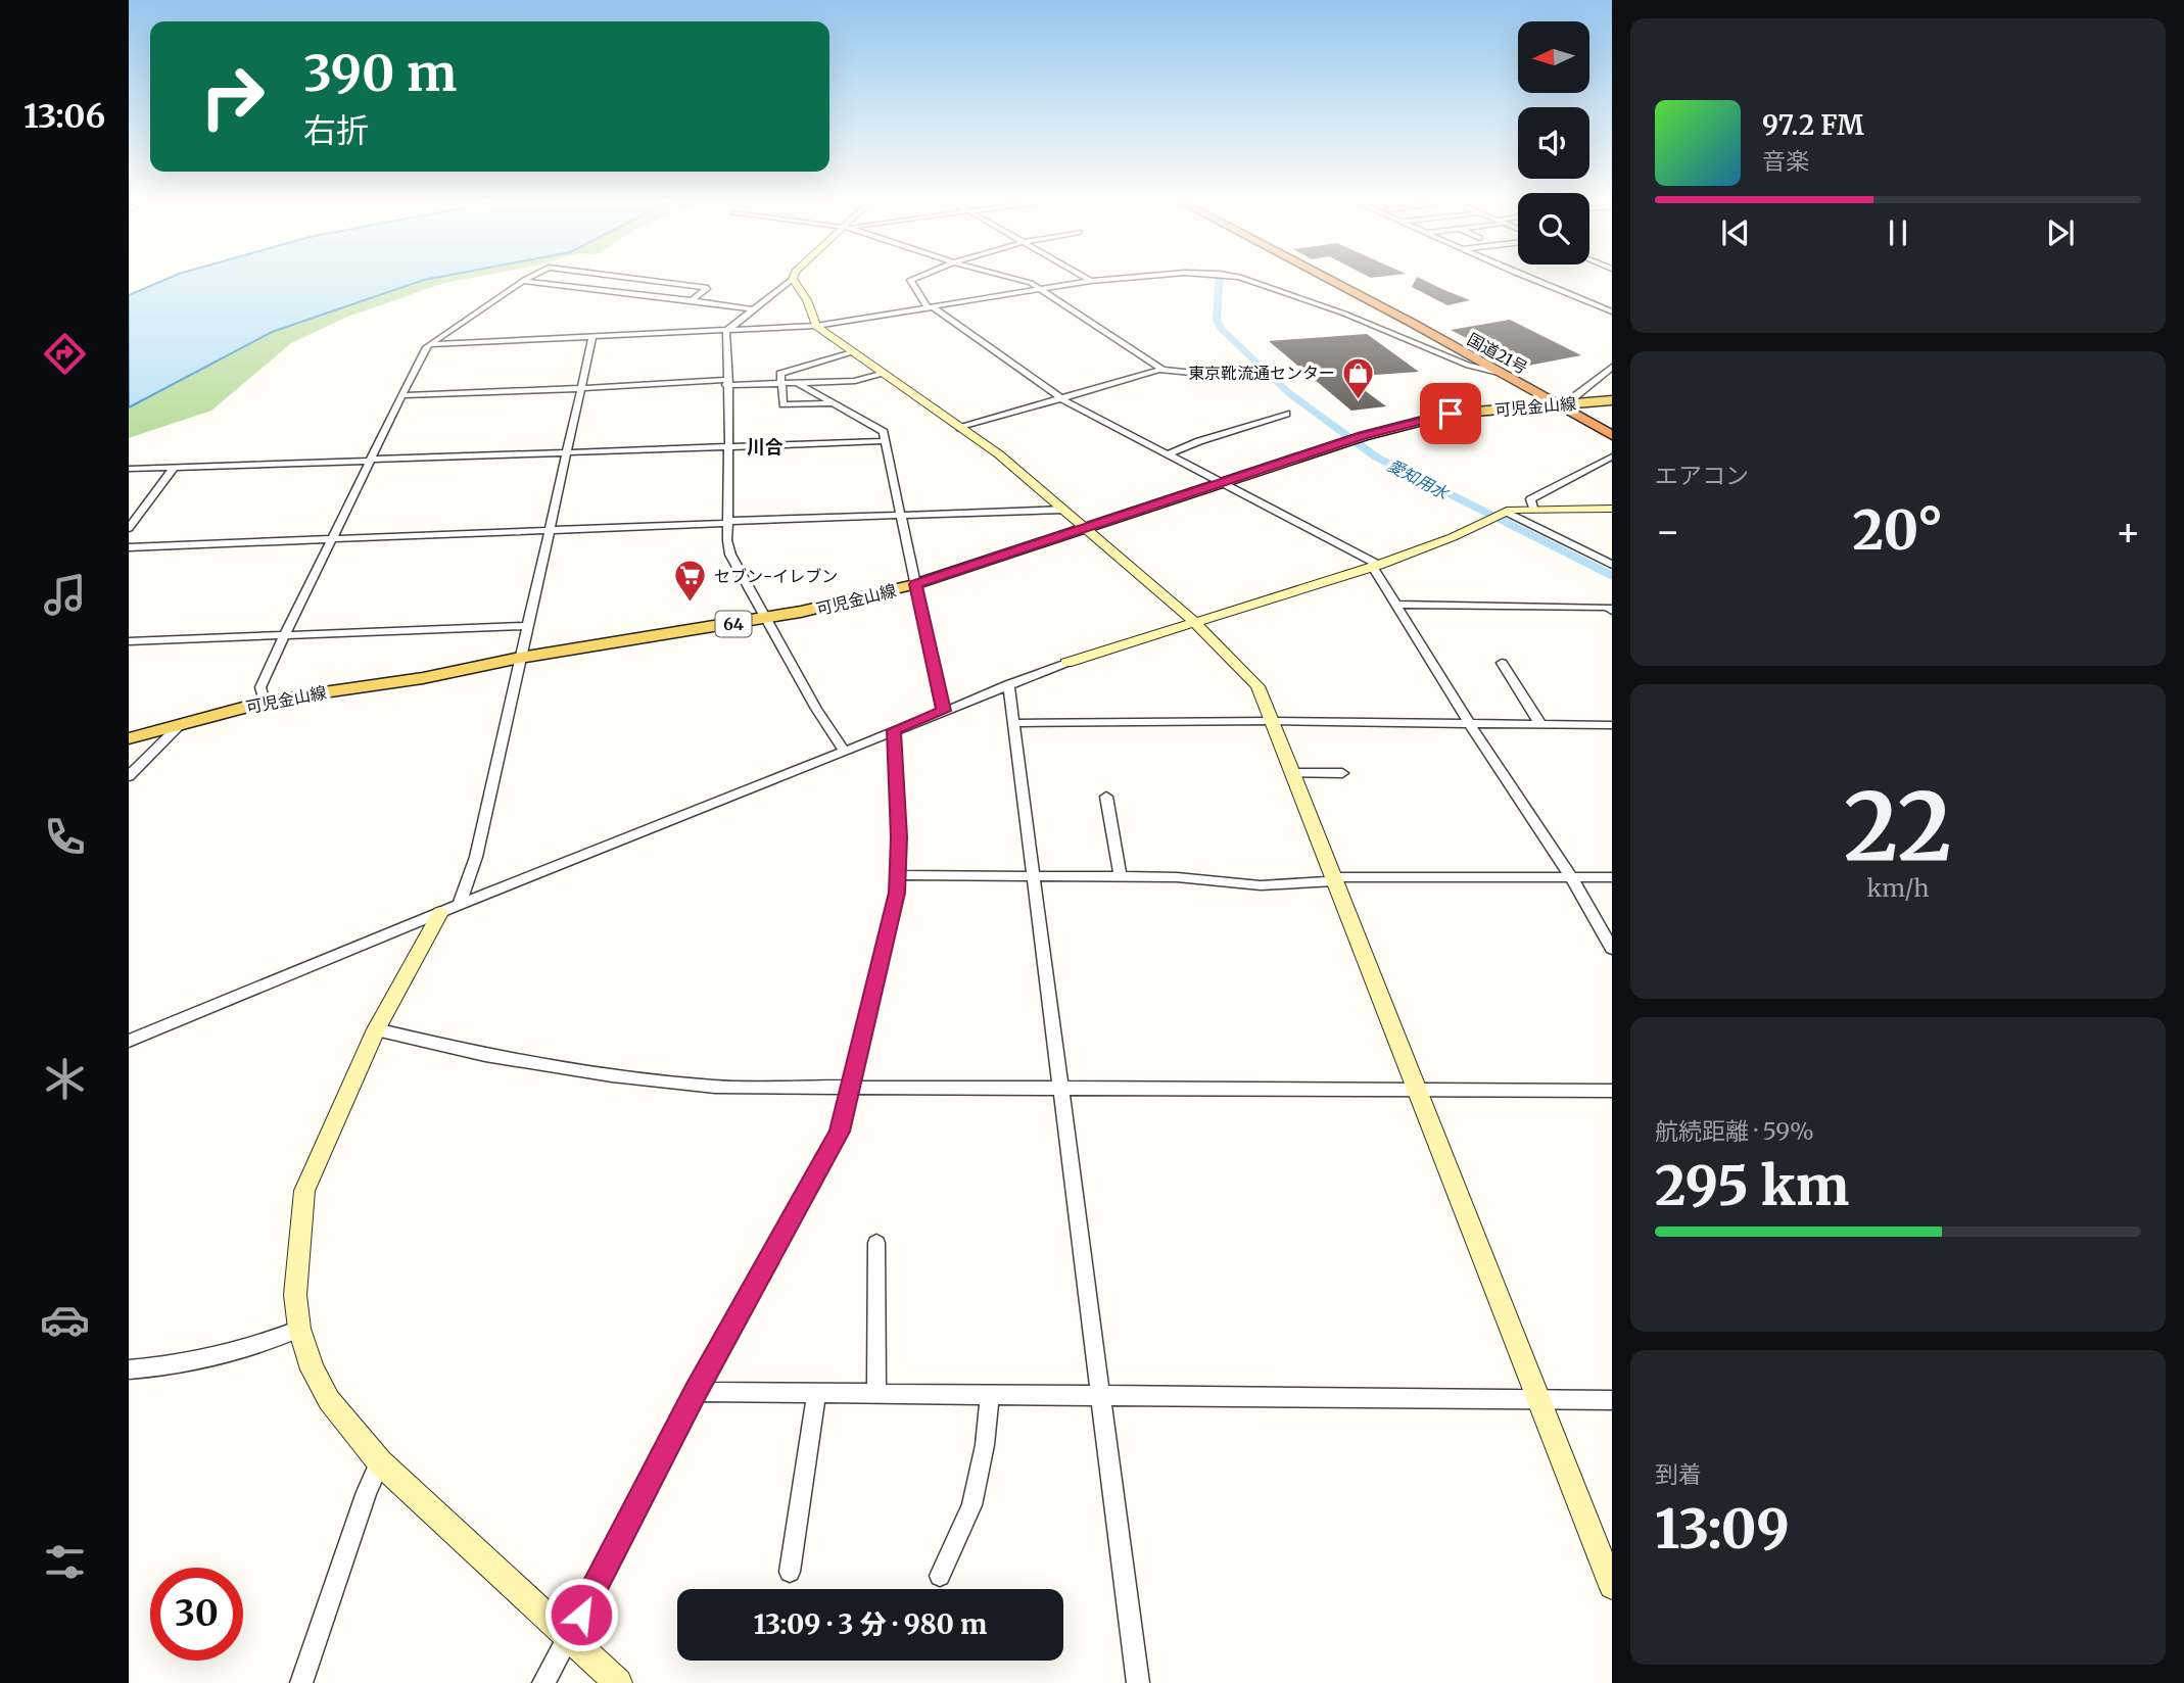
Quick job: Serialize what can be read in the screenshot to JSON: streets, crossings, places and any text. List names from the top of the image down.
{
  "streets": {
    "highway": ["国道21号"],
    "main road": ["可児金山線", "64"]
  },
  "crossings": [
    ["国道21号", "可児金山線"]
  ],
  "districts": ["川合"],
  "water": ["愛知用水"],
  "places": {
    "shop": ["東京靴流通センター"],
    "supermarket": ["セブン-イレブン"]
  },
  "north": "left",
  "page": {
    "tabs": "13:06",
    "turn": ["390 m", "右折"],
    "song": ["97.2 FM", "音楽"],
    "tile": [
      "エアコン",
      ["22", "km/h"],
      ["航続距離 · 59%", "295 km"],
      ["到着", "13:09"]
    ],
    "heat": ["−", "20°", "+"],
    "limit": "30",
    "trip": "13:09 · 3 分 · 980 m"
  }
}
